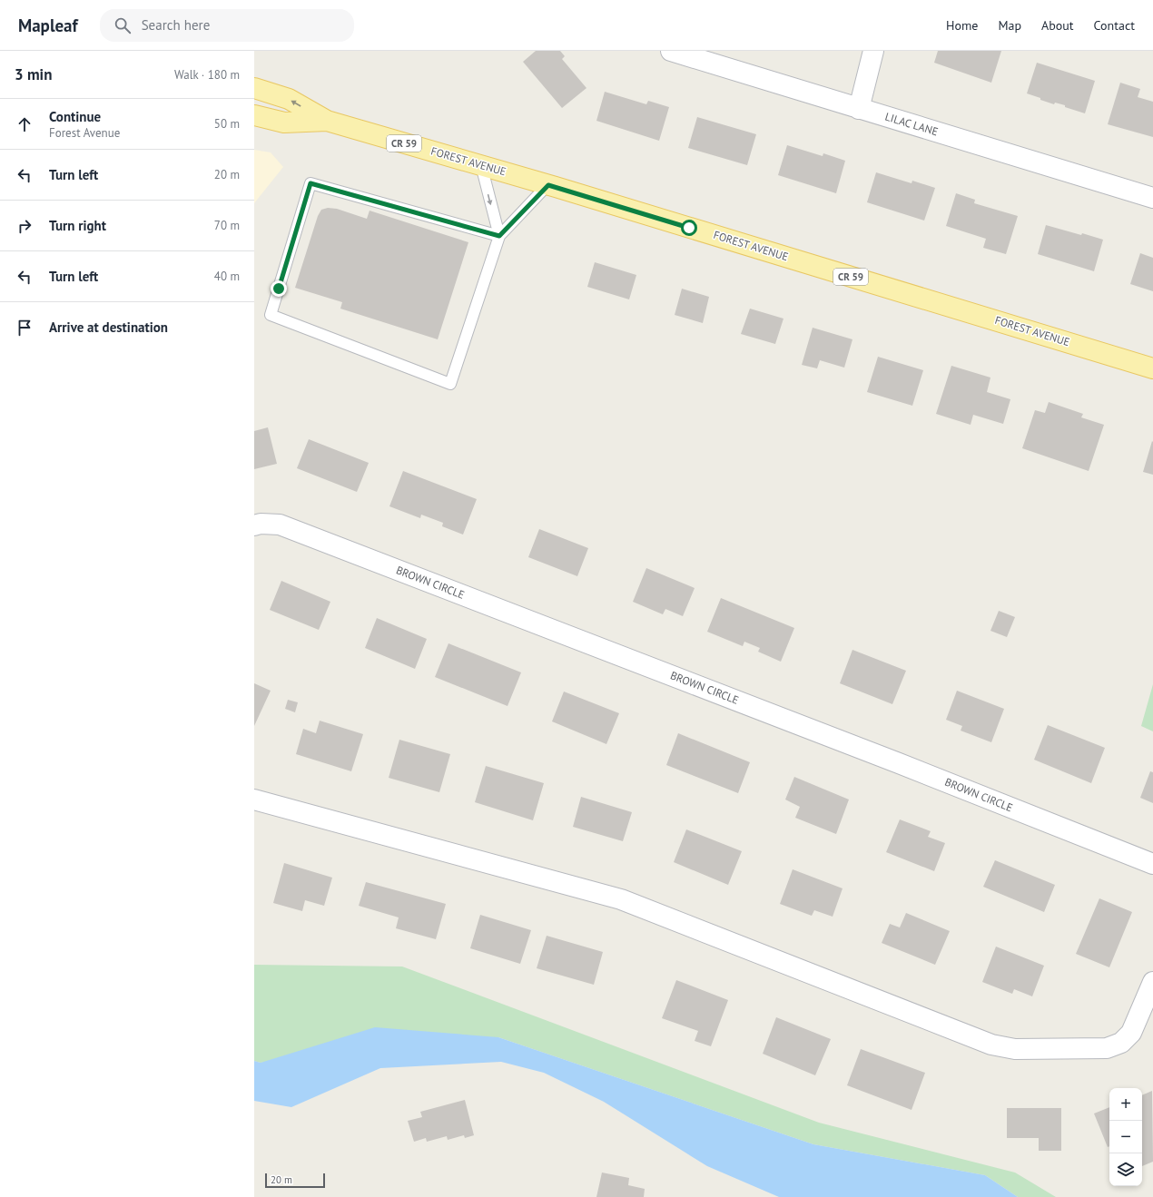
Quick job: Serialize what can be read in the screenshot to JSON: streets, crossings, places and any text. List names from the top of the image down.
{
  "streets": {
    "main road": ["CR 59", "FOREST AVENUE"],
    "street": ["LILAC LANE", "BROWN CIRCLE"]
  },
  "scale_bar": "20 m",
  "page": {
    "header": "Mapleaf",
    "search": "Search here",
    "nav": [
      "Home",
      "Map",
      "About",
      "Contact"
    ],
    "heading": ["3 min", "Walk · 180 m"],
    "list": [
      ["Continue", "Forest Avenue", "50 m"],
      ["Turn left", "20 m"],
      ["Turn right", "70 m"],
      ["Turn left", "40 m"],
      "Arrive at destination"
    ],
    "map_buttons": ["+", "−"],
    "scale": "20 m"
  }
}
